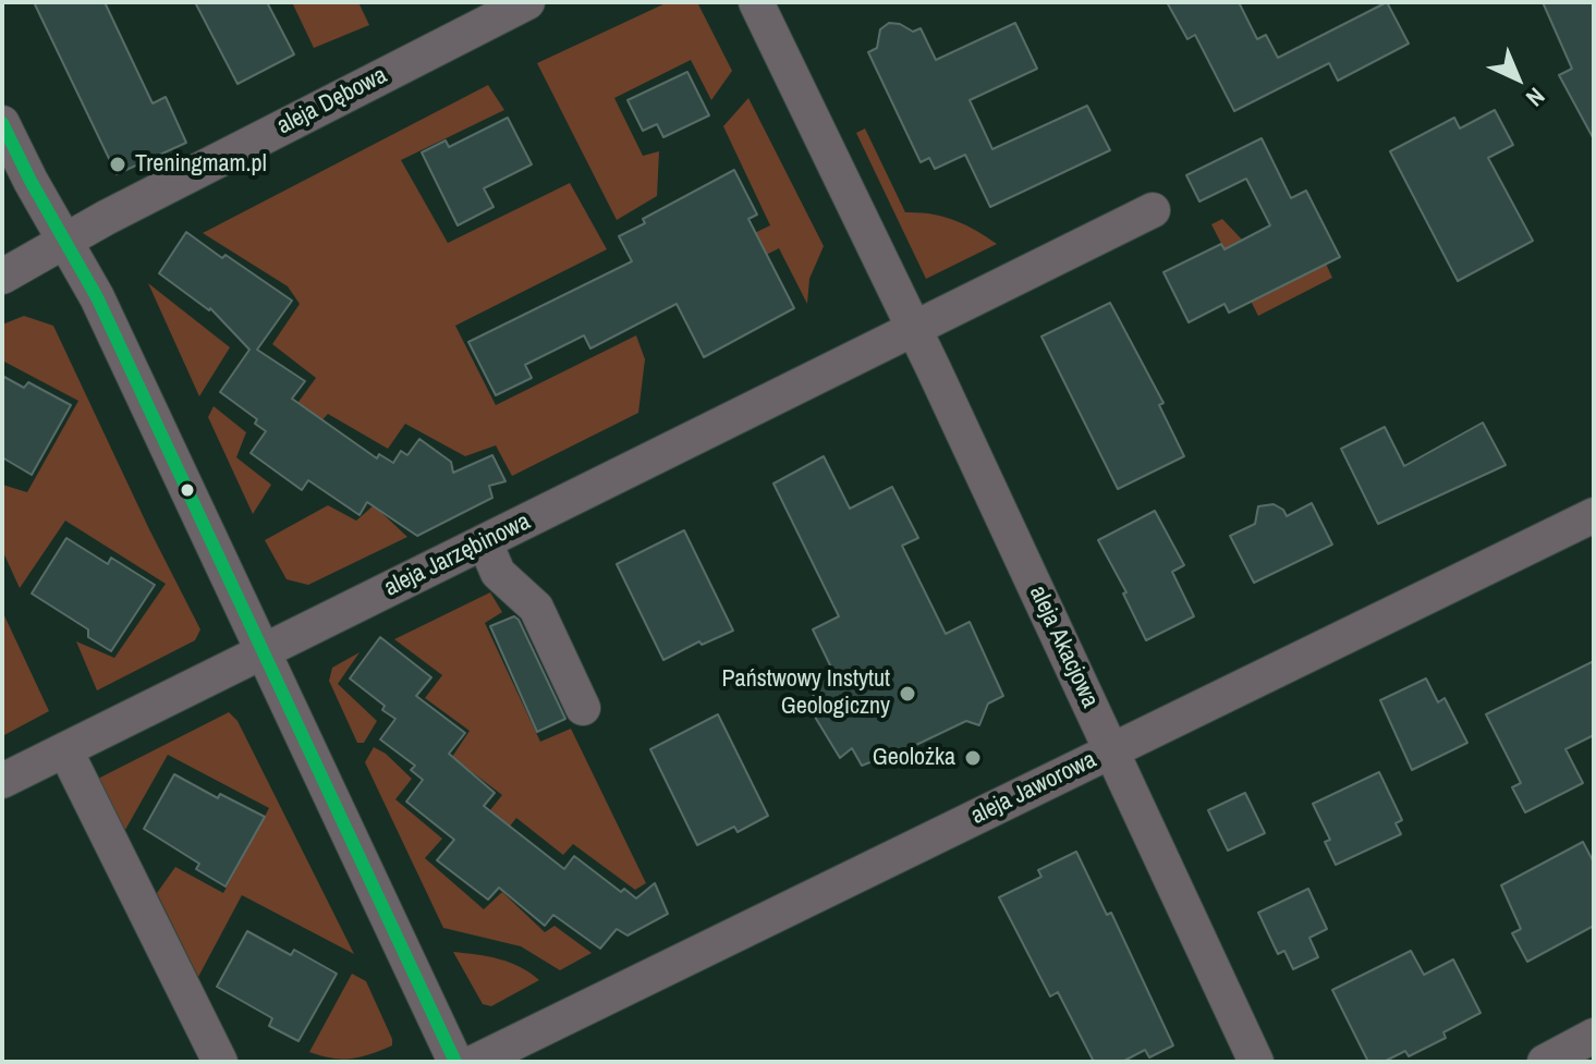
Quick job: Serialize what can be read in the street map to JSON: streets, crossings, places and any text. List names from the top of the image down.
{
  "streets": {
    "street": [
      "aleja Dębowa",
      "aleja Jarzębinowa",
      "aleja Akacjowa",
      "aleja Jaworowa"
    ]
  },
  "crossings": [
    ["aleja Jarzębinowa", "aleja Akacjowa"],
    ["aleja Akacjowa", "aleja Jaworowa"]
  ],
  "places": ["Treningmam.pl", "Państwowy Instytut Geologiczny", "Geolożka"],
  "north": "bottom right"
}
